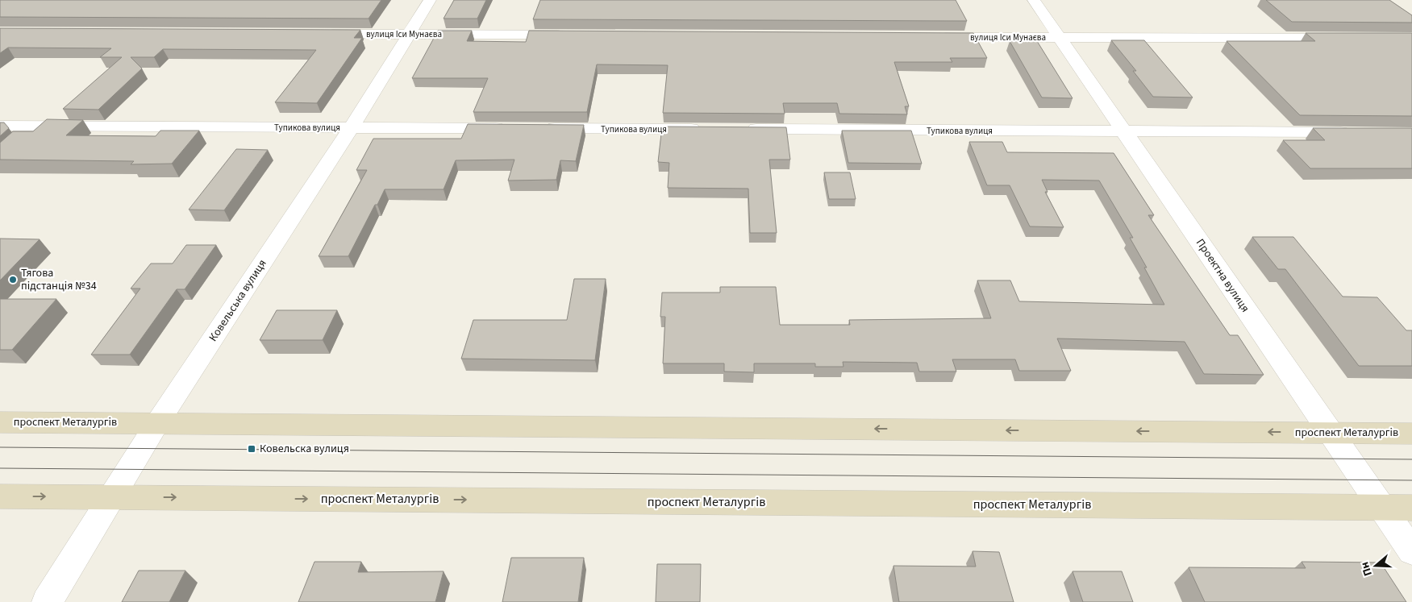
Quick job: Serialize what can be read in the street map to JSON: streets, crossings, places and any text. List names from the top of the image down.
{
  "streets": {
    "main road": ["проспект Металургів"],
    "street": [
      "вулиця Іси Мунаєва",
      "Тупикова вулиця",
      "Проектна вулиця",
      "Ковельська вулиця"
    ]
  },
  "crossings": [
    ["вулиця Іси Мунаєва", "Проектна вулиця"],
    ["вулиця Іси Мунаєва", "Ковельська вулиця"],
    ["Тупикова вулиця", "Проектна вулиця"],
    ["Тупикова вулиця", "Ковельська вулиця"],
    ["Проектна вулиця", "проспект Металургів"],
    ["Ковельська вулиця", "проспект Металургів"]
  ],
  "places": {
    "other": ["Тягова пiдстанцiя №34"],
    "transit": ["Ковельска вулиця"]
  },
  "north": "left"
}
